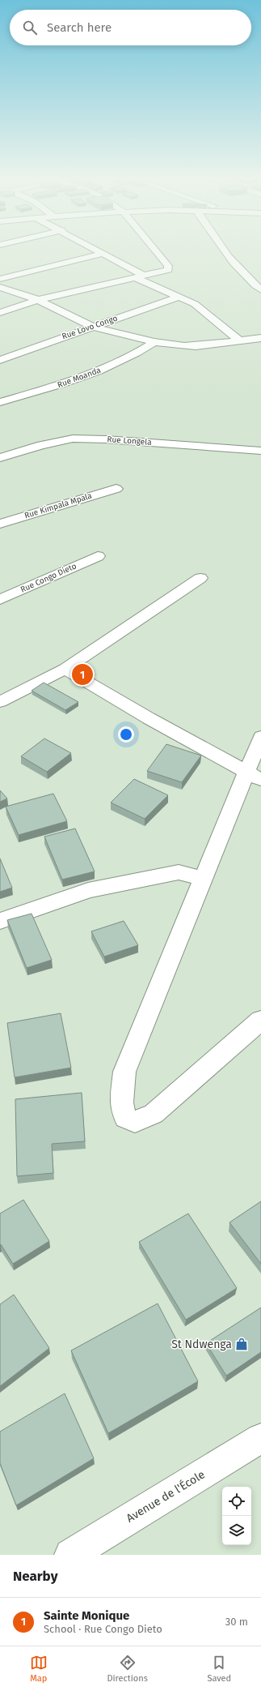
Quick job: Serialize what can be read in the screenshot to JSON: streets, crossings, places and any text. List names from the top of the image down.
{
  "streets": {
    "street": [
      "Rue Lovo Congo",
      "Rue Moanda",
      "Rue Longela",
      "Rue Kimpala Mpala",
      "Rue Congo Dieto",
      "Avenue de l'École"
    ]
  },
  "places": {
    "shop": ["St Ndwenga"]
  },
  "page": {
    "search": "Search here",
    "pins": "1",
    "heading": "Nearby",
    "list": [
      {
        "mark": "1",
        "name": "Sainte Monique",
        "note": "School · Rue Congo Dieto",
        "value": "30 m"
      }
    ],
    "nav": ["Map", "Directions", "Saved"]
  }
}
